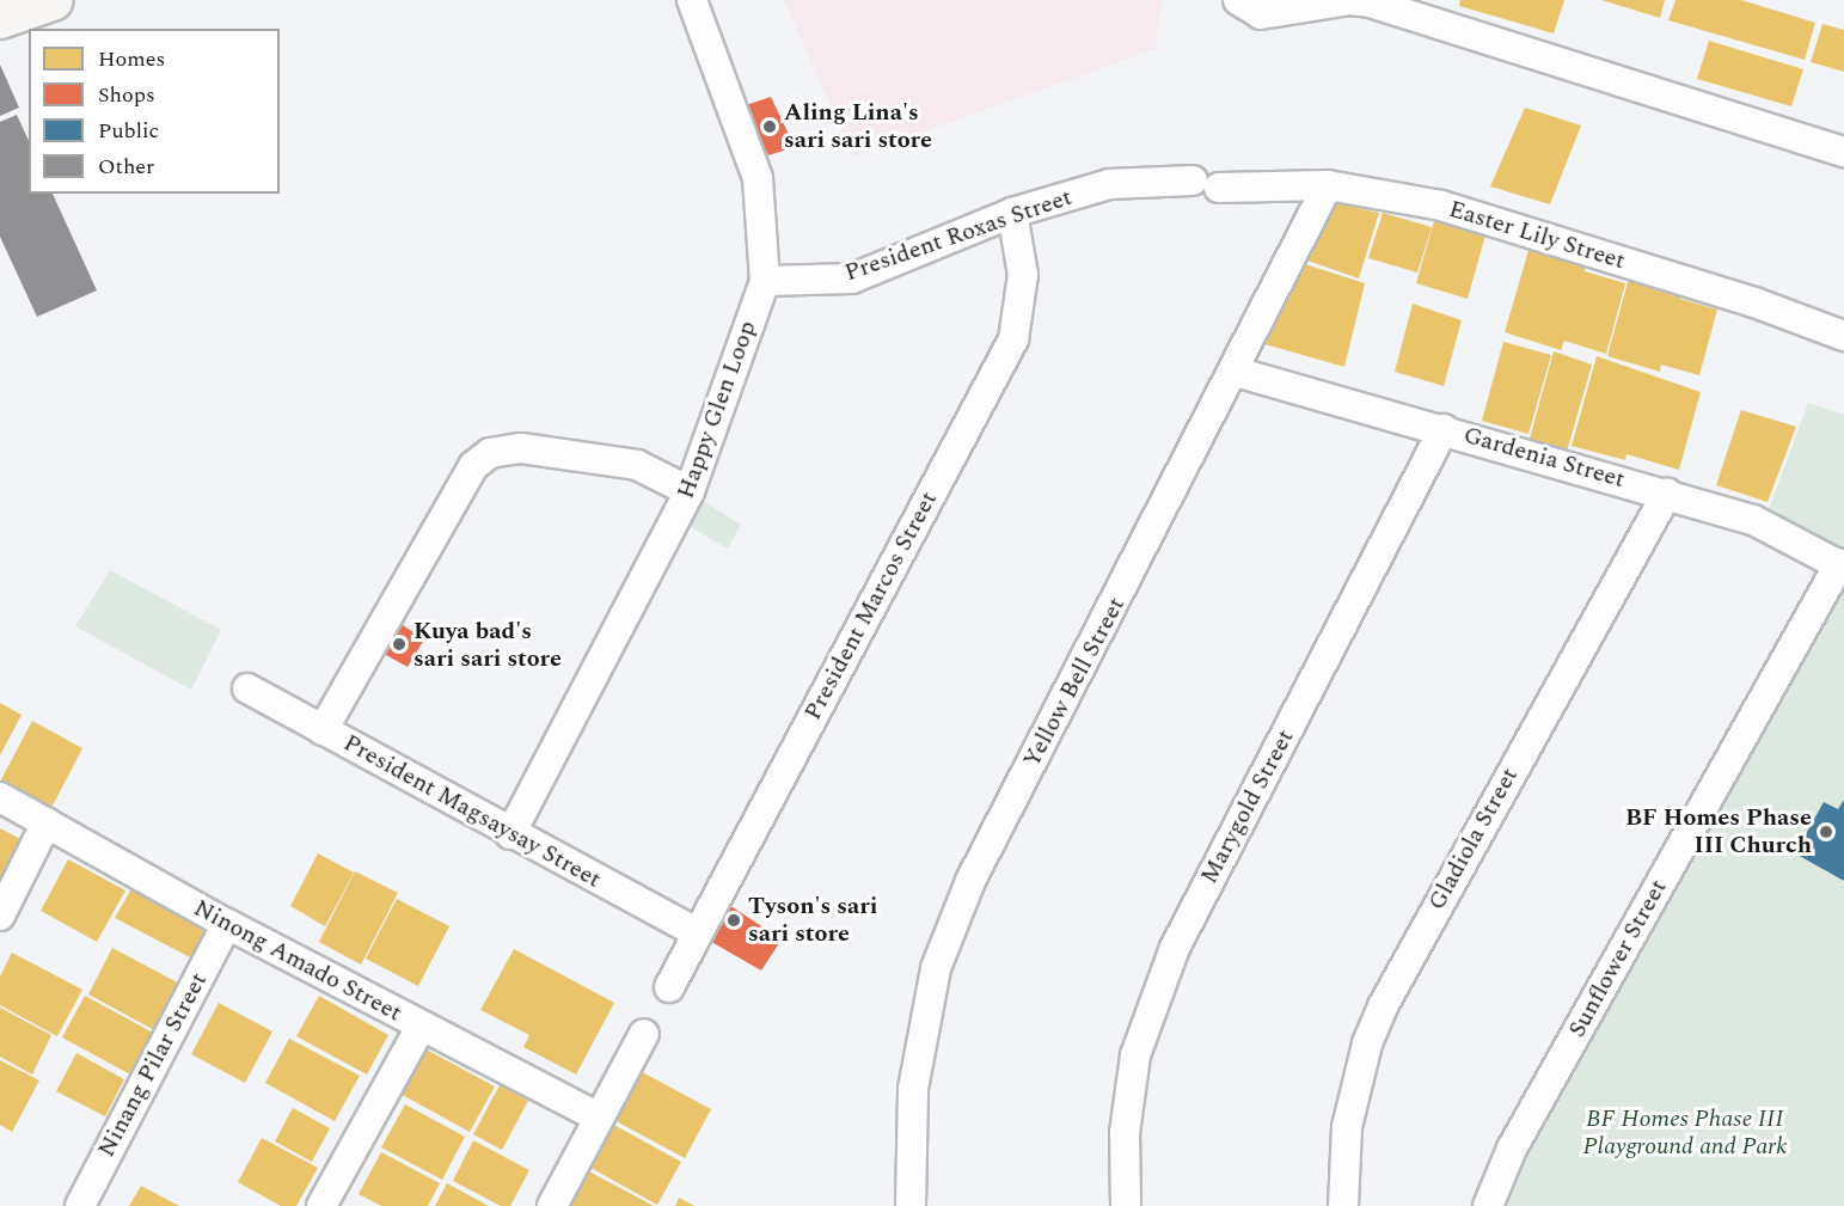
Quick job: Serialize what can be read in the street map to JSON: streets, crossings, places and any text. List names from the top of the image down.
{
  "streets": {
    "street": [
      "President Roxas Street",
      "Easter Lily Street",
      "Happy Glen Loop",
      "Gardenia Street",
      "President Marcos Street",
      "Yellow Bell Street",
      "Marygold Street",
      "President Magsaysay Street",
      "Gladiola Street",
      "Sunflower Street",
      "Ninong Amado Street",
      "Ninang Pilar Street"
    ]
  },
  "crossings": [
    ["President Roxas Street", "Easter Lily Street"],
    ["President Roxas Street", "Happy Glen Loop"],
    ["President Roxas Street", "President Marcos Street"],
    ["Easter Lily Street", "Yellow Bell Street"],
    ["Happy Glen Loop", "President Magsaysay Street"],
    ["Gardenia Street", "Yellow Bell Street"],
    ["Gardenia Street", "Marygold Street"],
    ["Gardenia Street", "Gladiola Street"],
    ["Gardenia Street", "Sunflower Street"],
    ["President Marcos Street", "President Magsaysay Street"],
    ["Ninong Amado Street", "Ninang Pilar Street"]
  ],
  "parks": ["BF Homes Phase III Playground and Park"],
  "places": [
    "Aling Lina's sari sari store",
    "Kuya bad's sari sari store",
    "BF Homes Phase III Church",
    "Tyson's sari sari store"
  ],
  "legend": [
    "Homes",
    "Shops",
    "Public",
    "Other"
  ]
}
